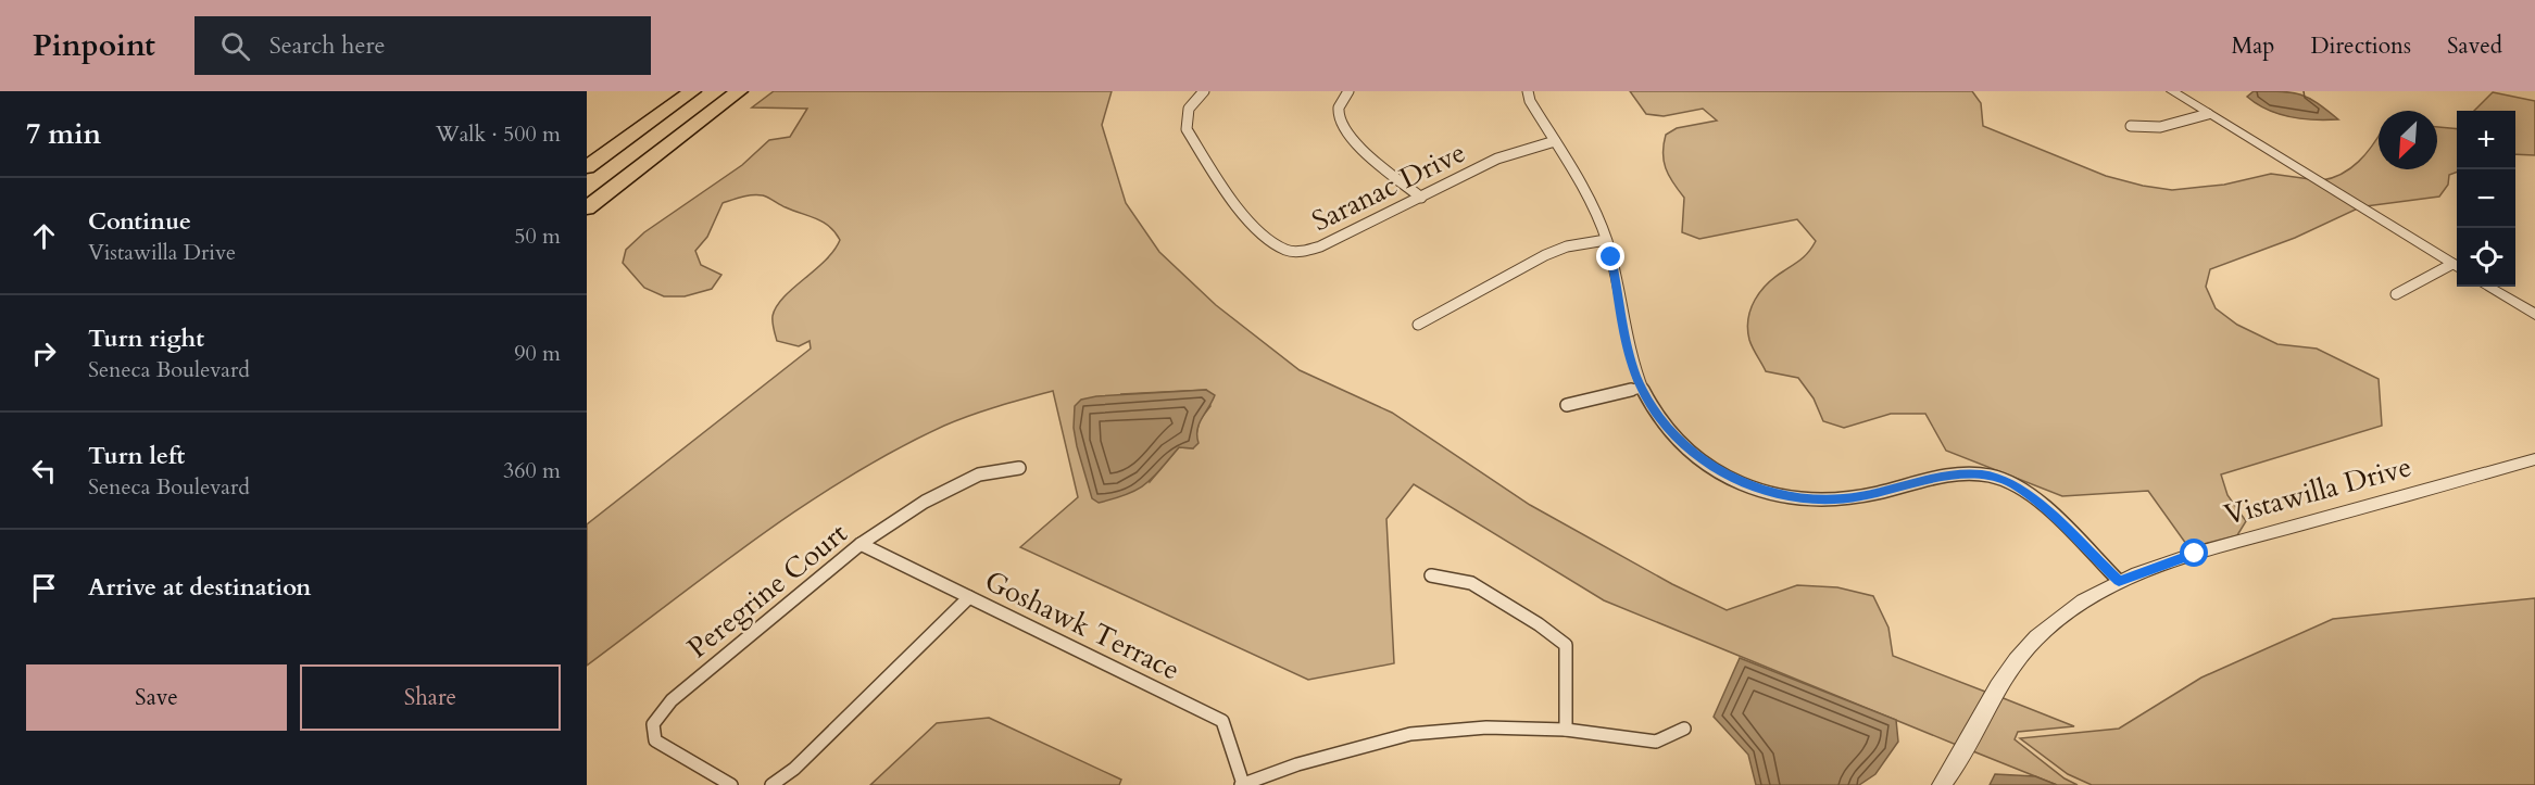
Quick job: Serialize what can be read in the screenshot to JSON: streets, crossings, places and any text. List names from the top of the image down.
{
  "streets": {
    "street": [
      "Saranac Drive",
      "Vistawilla Drive",
      "Peregrine Court",
      "Goshawk Terrace"
    ]
  },
  "crossings": [
    ["Peregrine Court", "Goshawk Terrace"]
  ],
  "north": "bottom left",
  "page": {
    "header": "Pinpoint",
    "search": "Search here",
    "nav": ["Map", "Directions", "Saved"],
    "heading": ["7 min", "Walk · 500 m"],
    "map_buttons": ["+", "−"],
    "list": [
      ["Continue", "Vistawilla Drive", "50 m"],
      ["Turn right", "Seneca Boulevard", "90 m"],
      ["Turn left", "Seneca Boulevard", "360 m"],
      "Arrive at destination"
    ],
    "buttons": ["Save", "Share"]
  }
}
